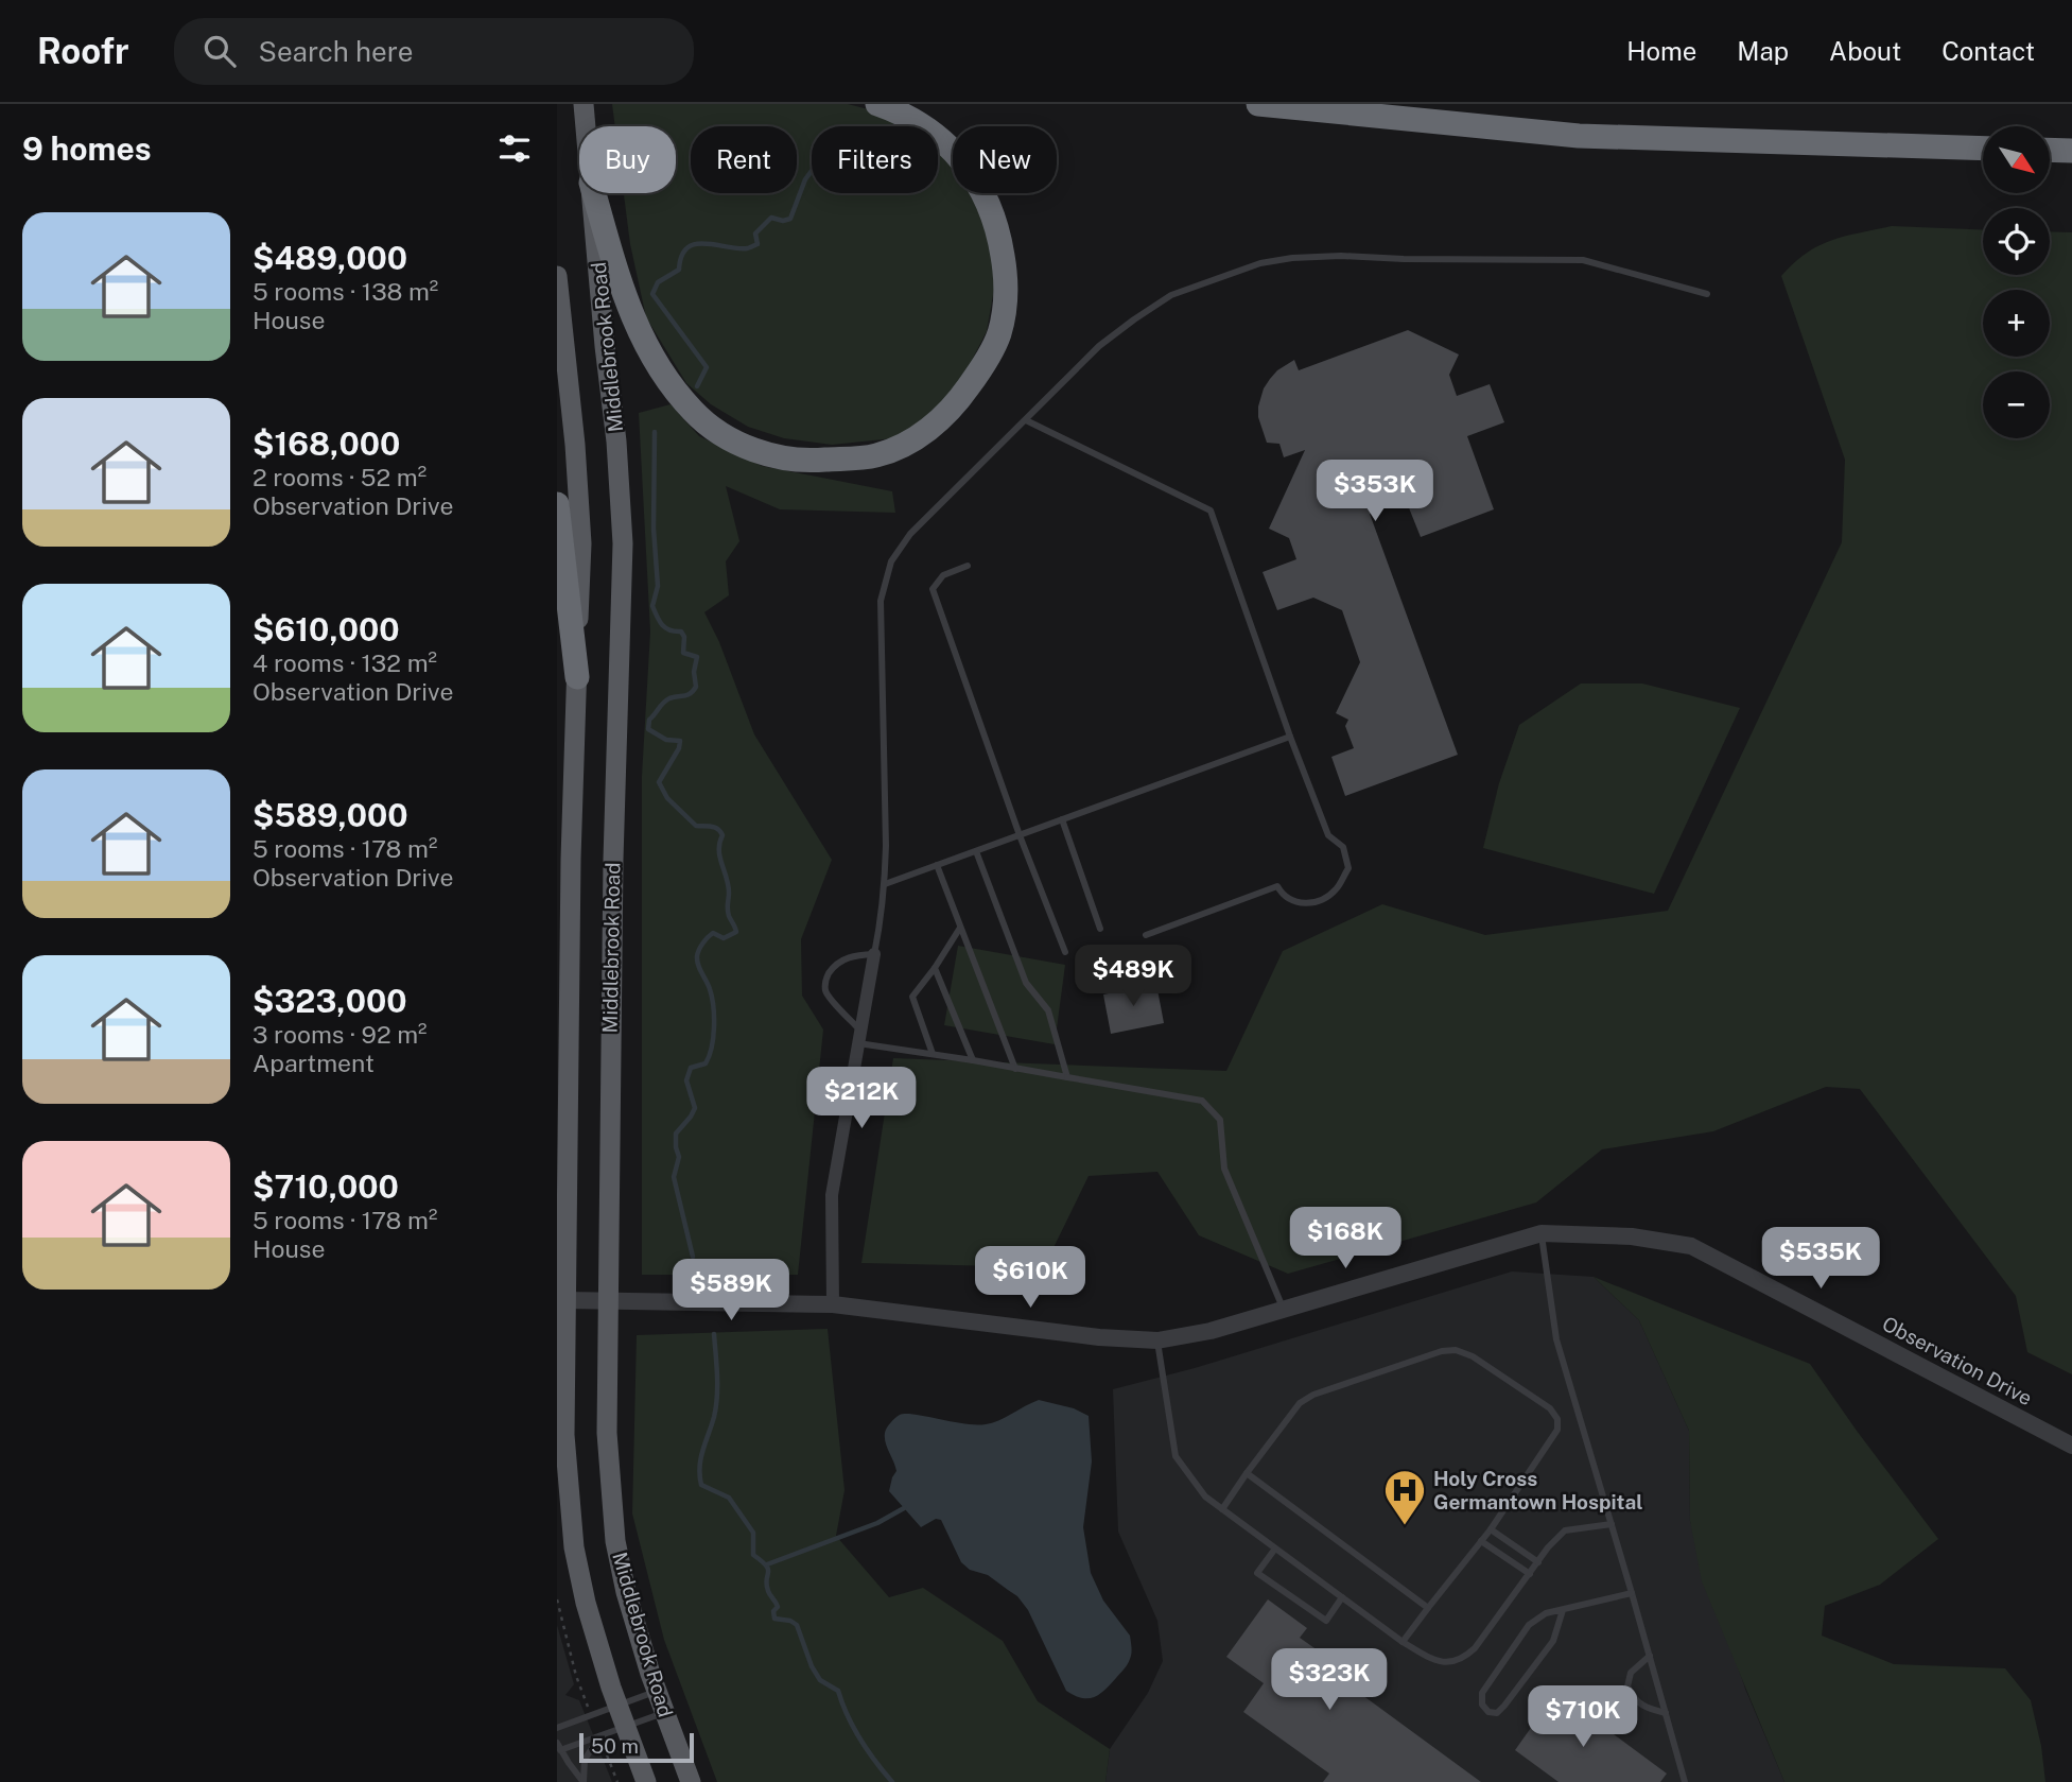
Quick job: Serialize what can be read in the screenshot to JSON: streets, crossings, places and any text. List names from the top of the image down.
{
  "streets": {
    "main road": ["Middlebrook Road"],
    "street": ["Observation Drive"]
  },
  "crossings": [
    ["Middlebrook Road", "Observation Drive"]
  ],
  "places": {
    "hospital": ["Holy Cross Germantown Hospital"]
  },
  "scale_bar": "50 m",
  "north": "bottom right",
  "page": {
    "header": "Roofr",
    "search": "Search here",
    "nav": [
      "Home",
      "Map",
      "About",
      "Contact"
    ],
    "heading": "9 homes",
    "map_buttons": ["+", "−"],
    "chip": [
      "Buy",
      "Rent",
      "Filters",
      "New"
    ],
    "list": [
      {
        "name": "$489,000",
        "note": "5 rooms · 138 m² · House"
      },
      {
        "name": "$168,000",
        "note": "2 rooms · 52 m² · Observation Drive"
      },
      {
        "name": "$610,000",
        "note": "4 rooms · 132 m² · Observation Drive"
      },
      {
        "name": "$589,000",
        "note": "5 rooms · 178 m² · Observation Drive"
      },
      {
        "name": "$323,000",
        "note": "3 rooms · 92 m² · Apartment"
      },
      {
        "name": "$710,000",
        "note": "5 rooms · 178 m² · House"
      }
    ],
    "price": [
      "$353K",
      "$489K",
      "$212K",
      "$168K",
      "$535K",
      "$610K",
      "$589K",
      "$323K",
      "$710K"
    ],
    "scale": "50 m"
  }
}
